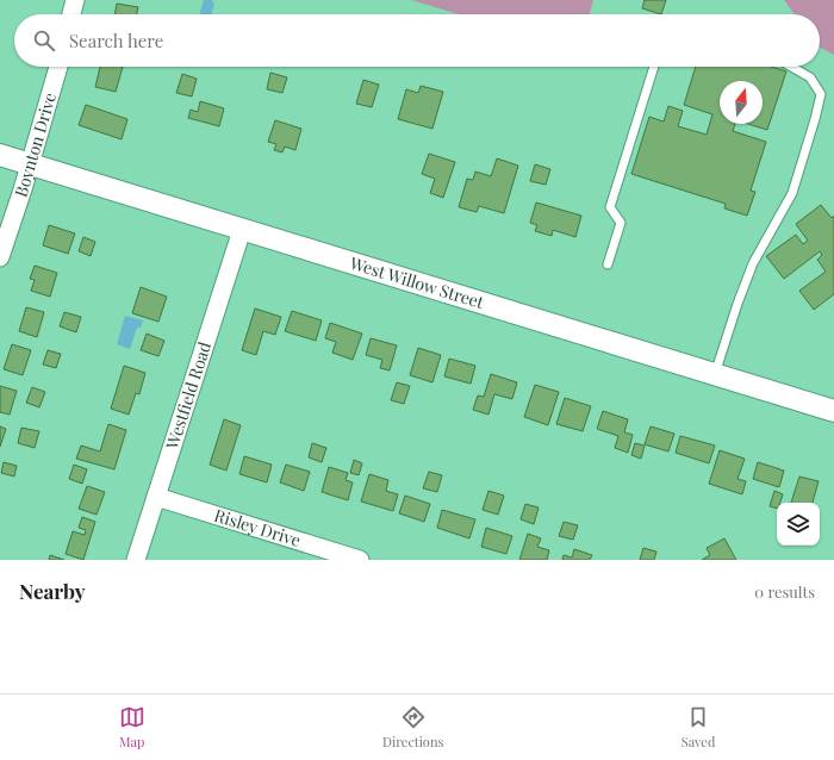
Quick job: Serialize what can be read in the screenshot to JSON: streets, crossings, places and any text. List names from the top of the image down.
{
  "streets": {
    "street": [
      "Boynton Drive",
      "West Willow Street",
      "Westfield Road",
      "Risley Drive"
    ]
  },
  "crossings": [
    ["Boynton Drive", "West Willow Street"],
    ["West Willow Street", "Westfield Road"],
    ["Westfield Road", "Risley Drive"]
  ],
  "north": "top",
  "page": {
    "search": "Search here",
    "heading": ["Nearby", "0 results"],
    "nav": ["Map", "Directions", "Saved"]
  }
}
